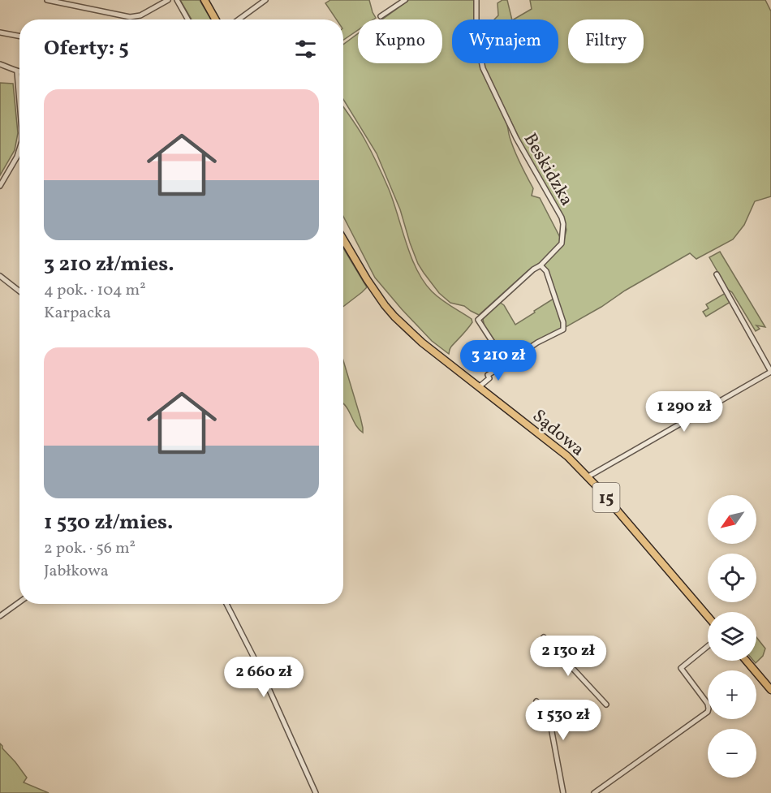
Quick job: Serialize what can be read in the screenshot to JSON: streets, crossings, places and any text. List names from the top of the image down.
{
  "streets": {
    "main road": ["Sądowa", "15"],
    "street": ["Beskidzka"]
  },
  "north": "bottom left",
  "page": {
    "chip": ["Kupno", "Wynajem", "Filtry"],
    "heading": "Oferty: 5",
    "list": [
      {
        "name": "3 210 zł/mies.",
        "note": "4 pok. · 104 m² · Karpacka"
      },
      {
        "name": "1 530 zł/mies.",
        "note": "2 pok. · 56 m² · Jabłkowa"
      }
    ],
    "price": [
      "3 210 zł",
      "1 290 zł",
      "2 130 zł",
      "2 660 zł",
      "1 530 zł"
    ],
    "map_buttons": ["+", "−"]
  }
}
